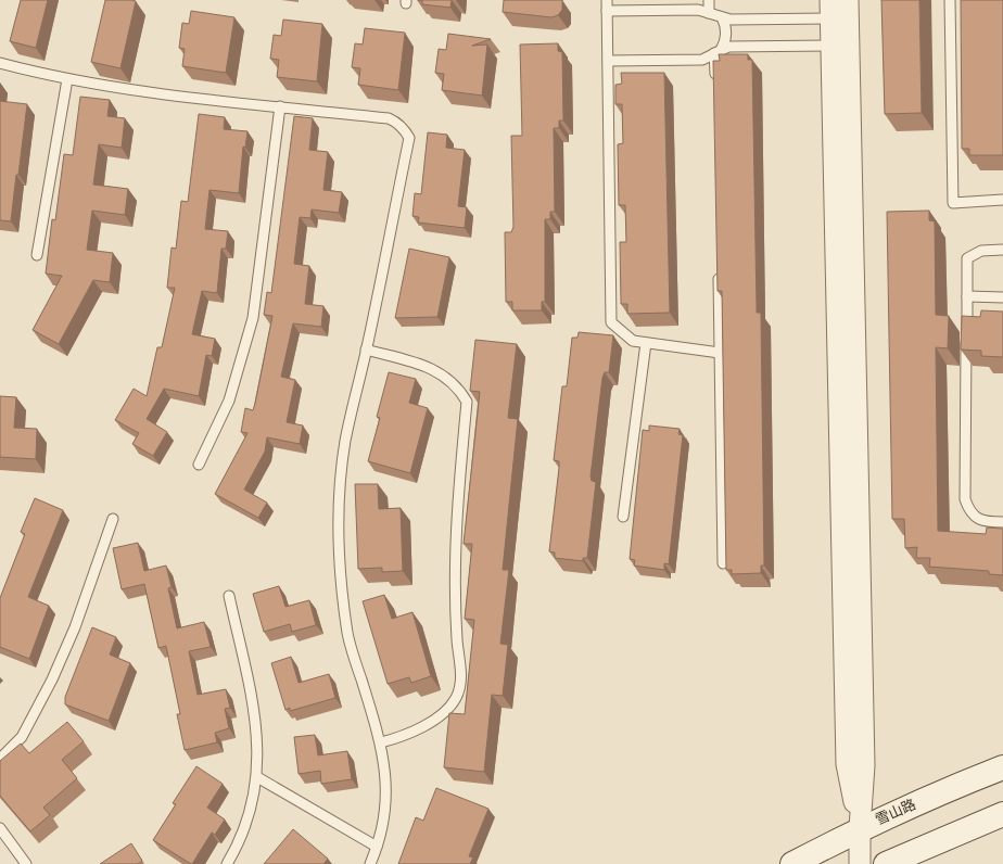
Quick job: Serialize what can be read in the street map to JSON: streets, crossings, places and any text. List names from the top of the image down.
{
  "streets": {
    "main road": ["雪山路"]
  }
}
